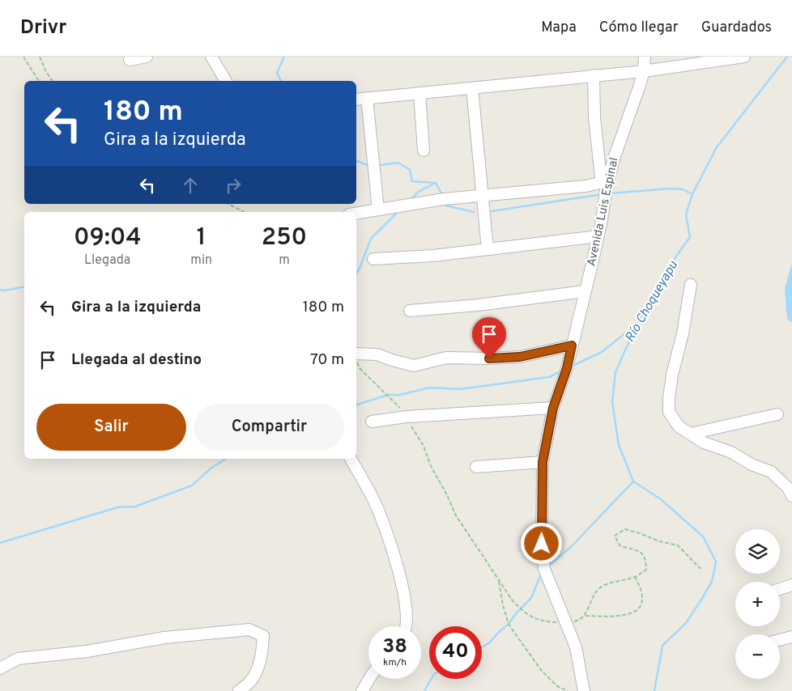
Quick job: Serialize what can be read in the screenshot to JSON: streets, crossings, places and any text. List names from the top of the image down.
{
  "streets": {
    "street": ["Avenida Luis Espinal"]
  },
  "water": ["Río Choqueyapu"],
  "page": {
    "header": "Drivr",
    "nav": ["Mapa", "Cómo llegar", "Guardados"],
    "turn": ["180 m", "Gira a la izquierda"],
    "eta": [
      "09:04",
      "Llegada",
      "1",
      "min",
      "250",
      "m"
    ],
    "list": [
      {
        "name": "Gira a la izquierda",
        "value": "180 m"
      },
      {
        "name": "Llegada al destino",
        "value": "70 m"
      }
    ],
    "buttons": ["Salir", "Compartir"],
    "map_buttons": ["+", "−"],
    "speed": "38 km/h",
    "limit": "40"
  }
}
